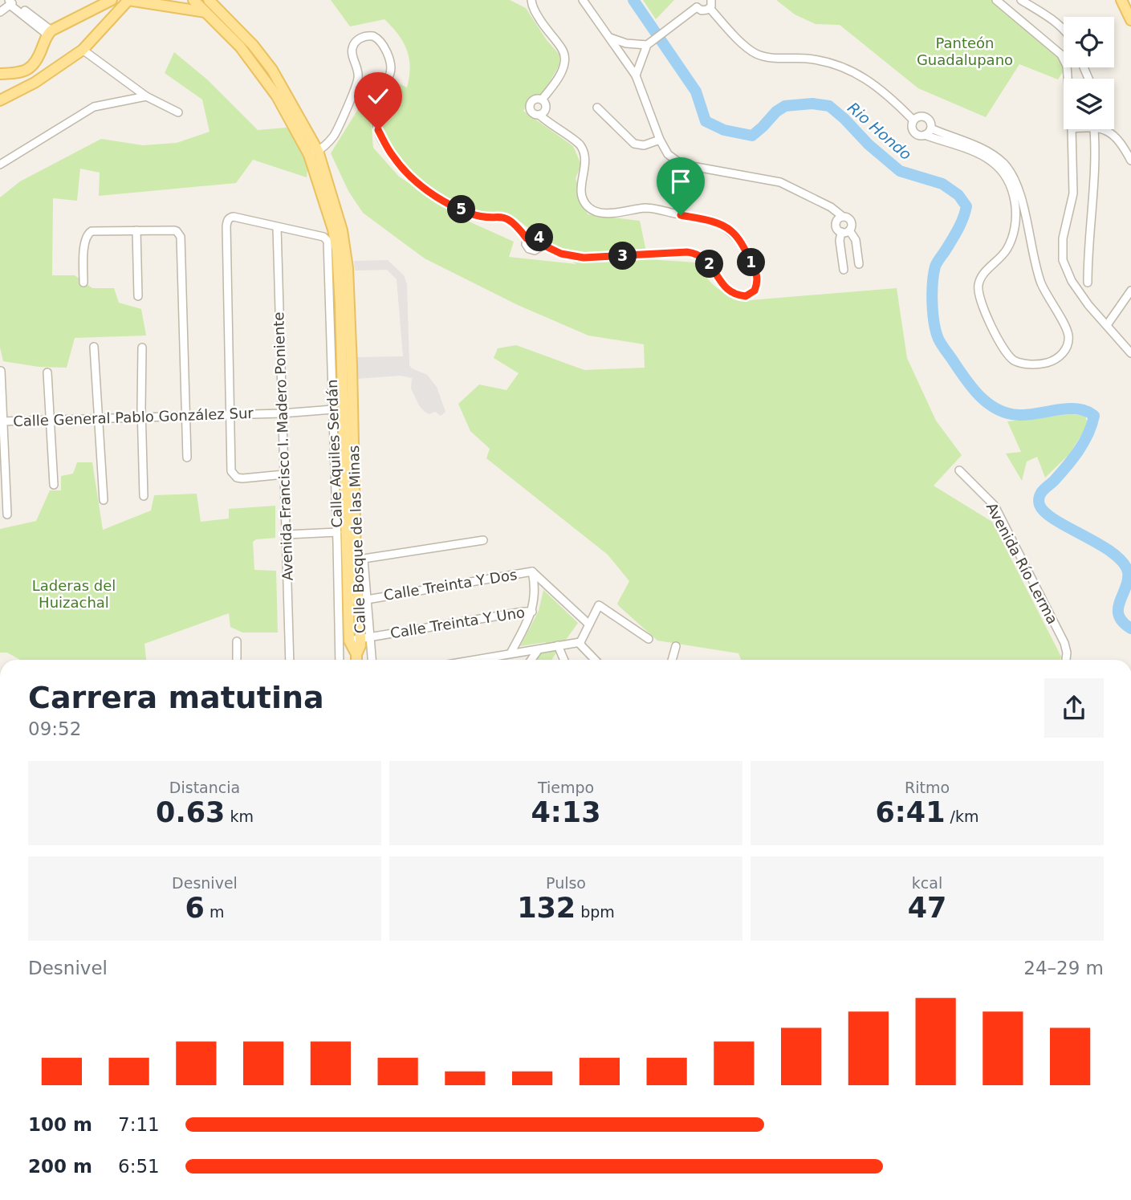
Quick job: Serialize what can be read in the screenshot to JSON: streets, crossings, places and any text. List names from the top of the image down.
{
  "streets": {
    "main road": ["Calle Bosque de las Minas"],
    "street": [
      "Calle General Pablo González Sur",
      "Avenida Francisco I. Madero Poniente",
      "Calle Aquiles Serdán",
      "Avenida Río Lerma",
      "Calle Treinta Y Dos",
      "Calle Treinta Y Uno"
    ]
  },
  "crossings": [
    ["Calle General Pablo González Sur", "Avenida Francisco I. Madero Poniente"],
    ["Calle General Pablo González Sur", "Calle Aquiles Serdán"],
    ["Avenida Francisco I. Madero Poniente", "Calle Aquiles Serdán"],
    ["Calle Bosque de las Minas", "Calle Treinta Y Dos"],
    ["Calle Bosque de las Minas", "Calle Treinta Y Uno"],
    ["Calle Treinta Y Dos", "Calle Treinta Y Uno"]
  ],
  "water": ["Rio Hondo"],
  "parks": ["Panteón Guadalupano", "Laderas del Huizachal"],
  "page": {
    "pins": [
      "5",
      "4",
      "3",
      "1",
      "2"
    ],
    "heading": ["Carrera matutina", "09:52"],
    "stats": [
      ["Distancia", "0.63 km"],
      ["Tiempo", "4:13"],
      ["Ritmo", "6:41 /km"],
      ["Desnivel", "6 m"],
      ["Pulso", "132 bpm"],
      ["kcal", "47"]
    ],
    "chart": ["Desnivel", "24–29 m"],
    "list": [
      {
        "name": "100 m",
        "note": "7:11"
      },
      {
        "name": "200 m",
        "note": "6:51"
      }
    ]
  }
}
